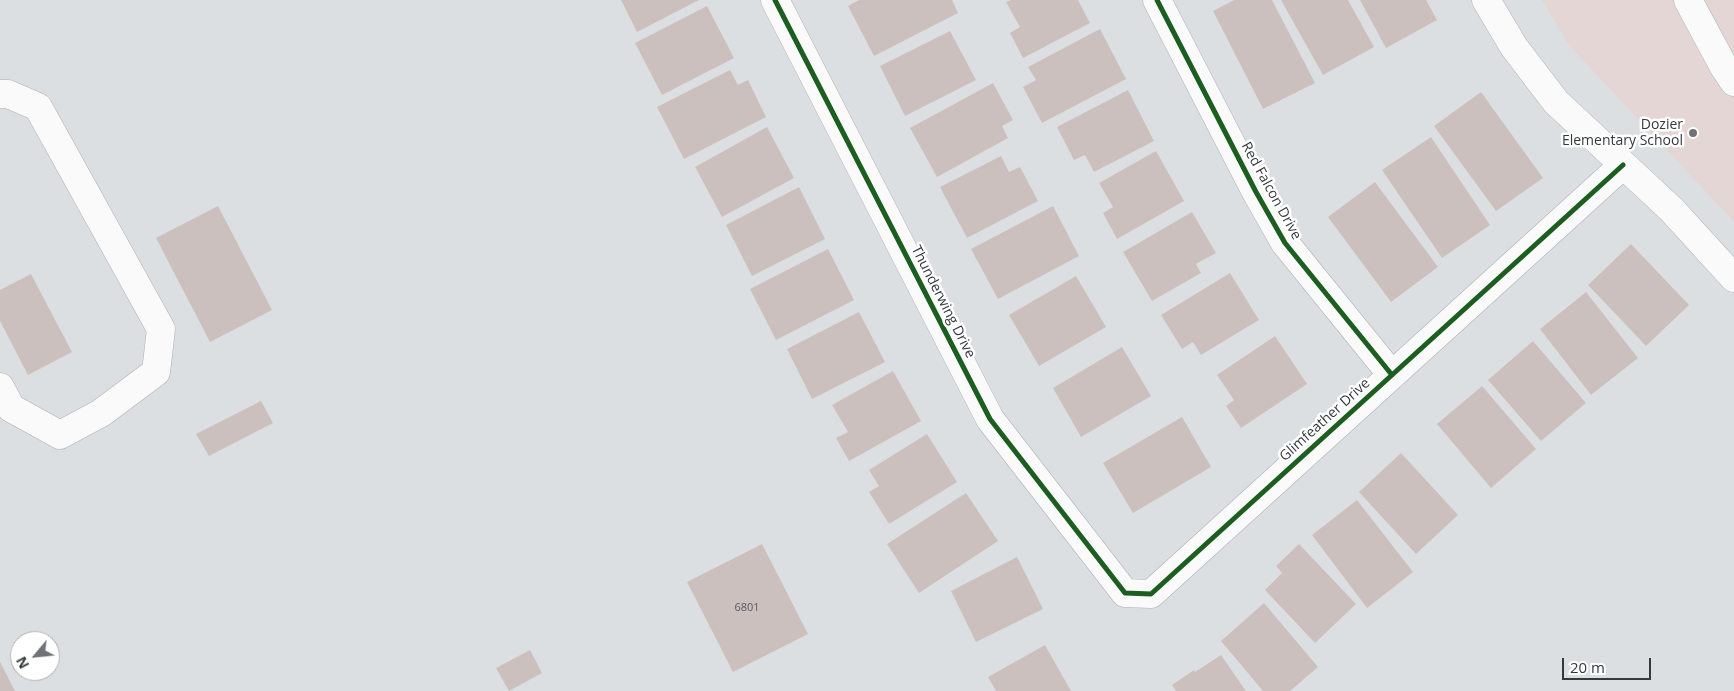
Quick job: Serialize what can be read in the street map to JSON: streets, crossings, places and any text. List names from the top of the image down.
{
  "streets": {
    "street": ["Red Falcon Drive", "Thunderwing Drive", "Glimfeather Drive"]
  },
  "crossings": [
    ["Red Falcon Drive", "Glimfeather Drive"],
    ["Thunderwing Drive", "Glimfeather Drive"]
  ],
  "places": ["Dozier Elementary School"],
  "house_numbers": ["6801"],
  "scale_bar": "20 m",
  "north": "bottom left"
}
